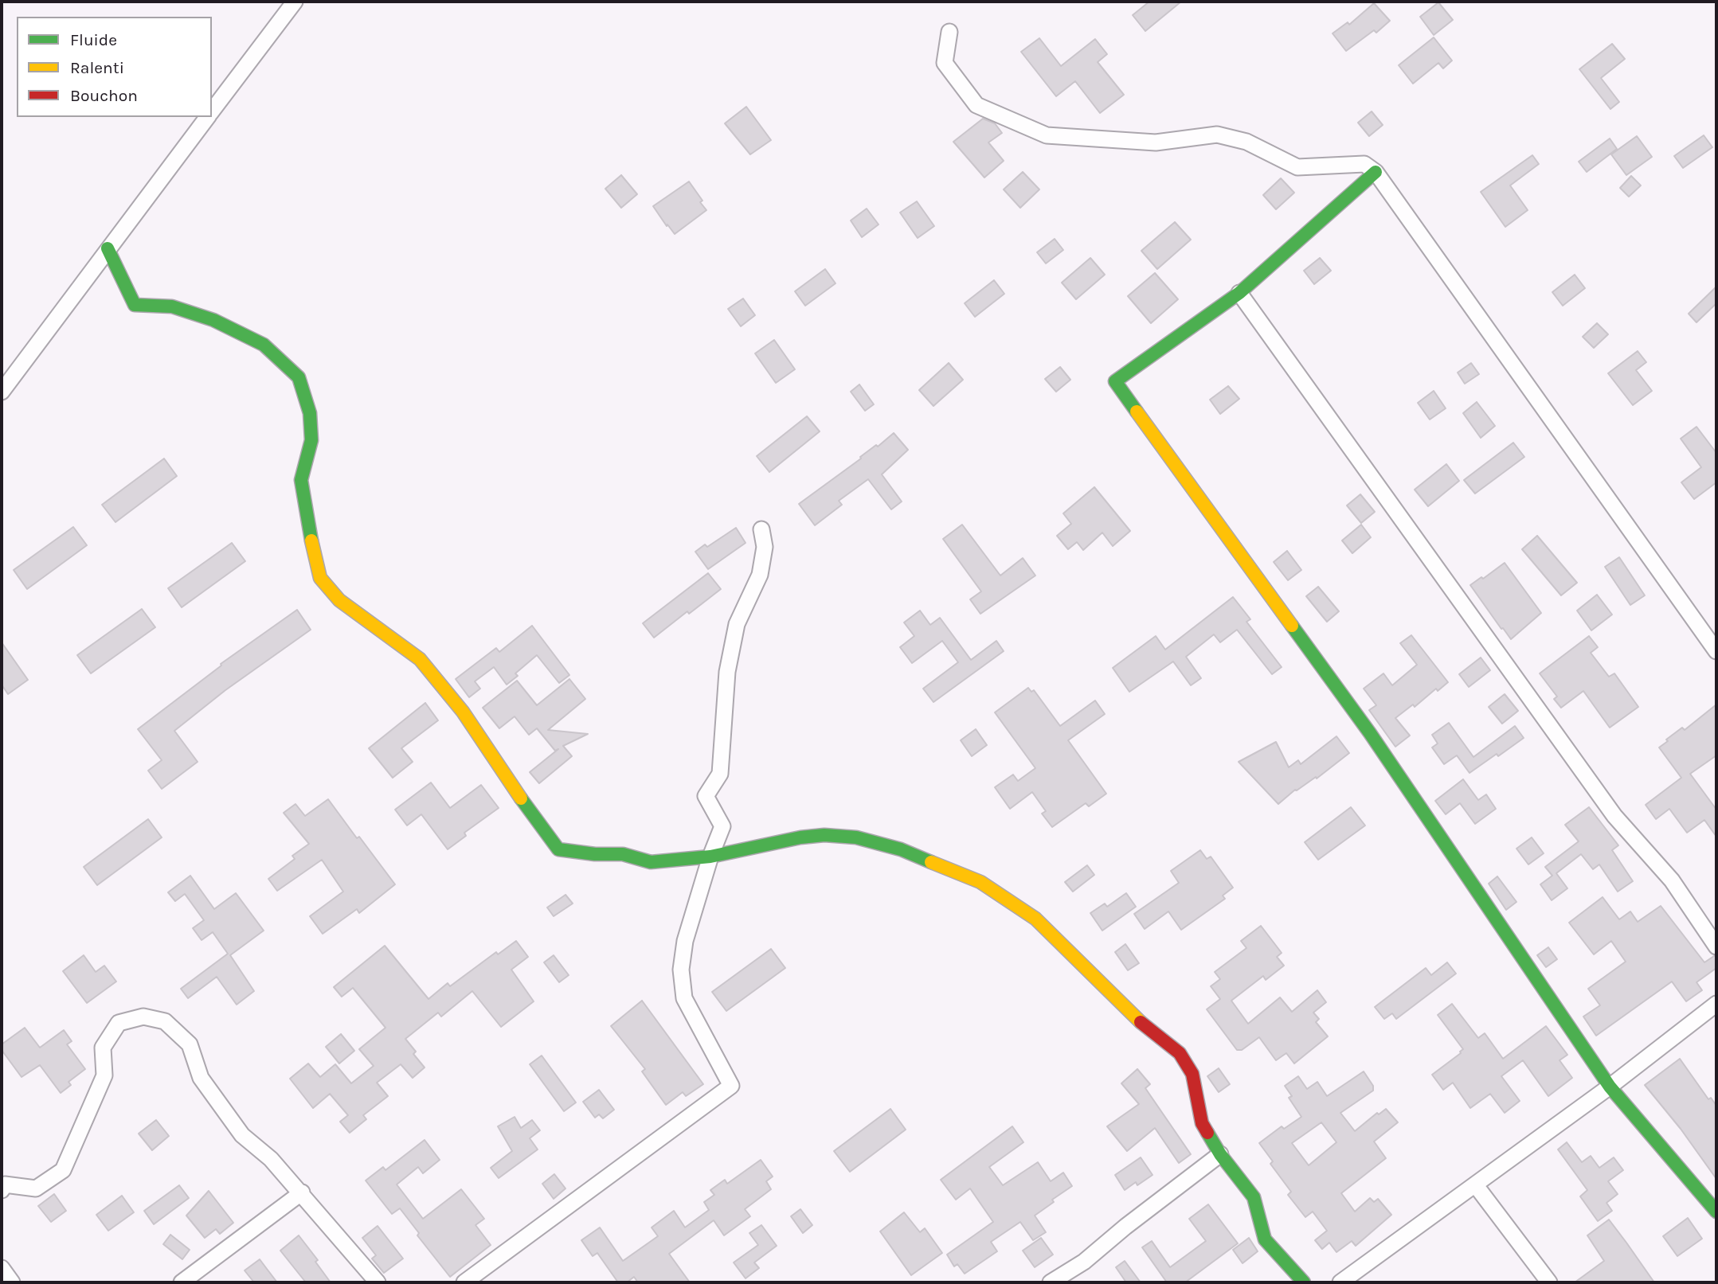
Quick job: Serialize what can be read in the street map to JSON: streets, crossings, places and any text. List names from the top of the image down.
{
  "legend": ["Fluide", "Ralenti", "Bouchon"]
}
